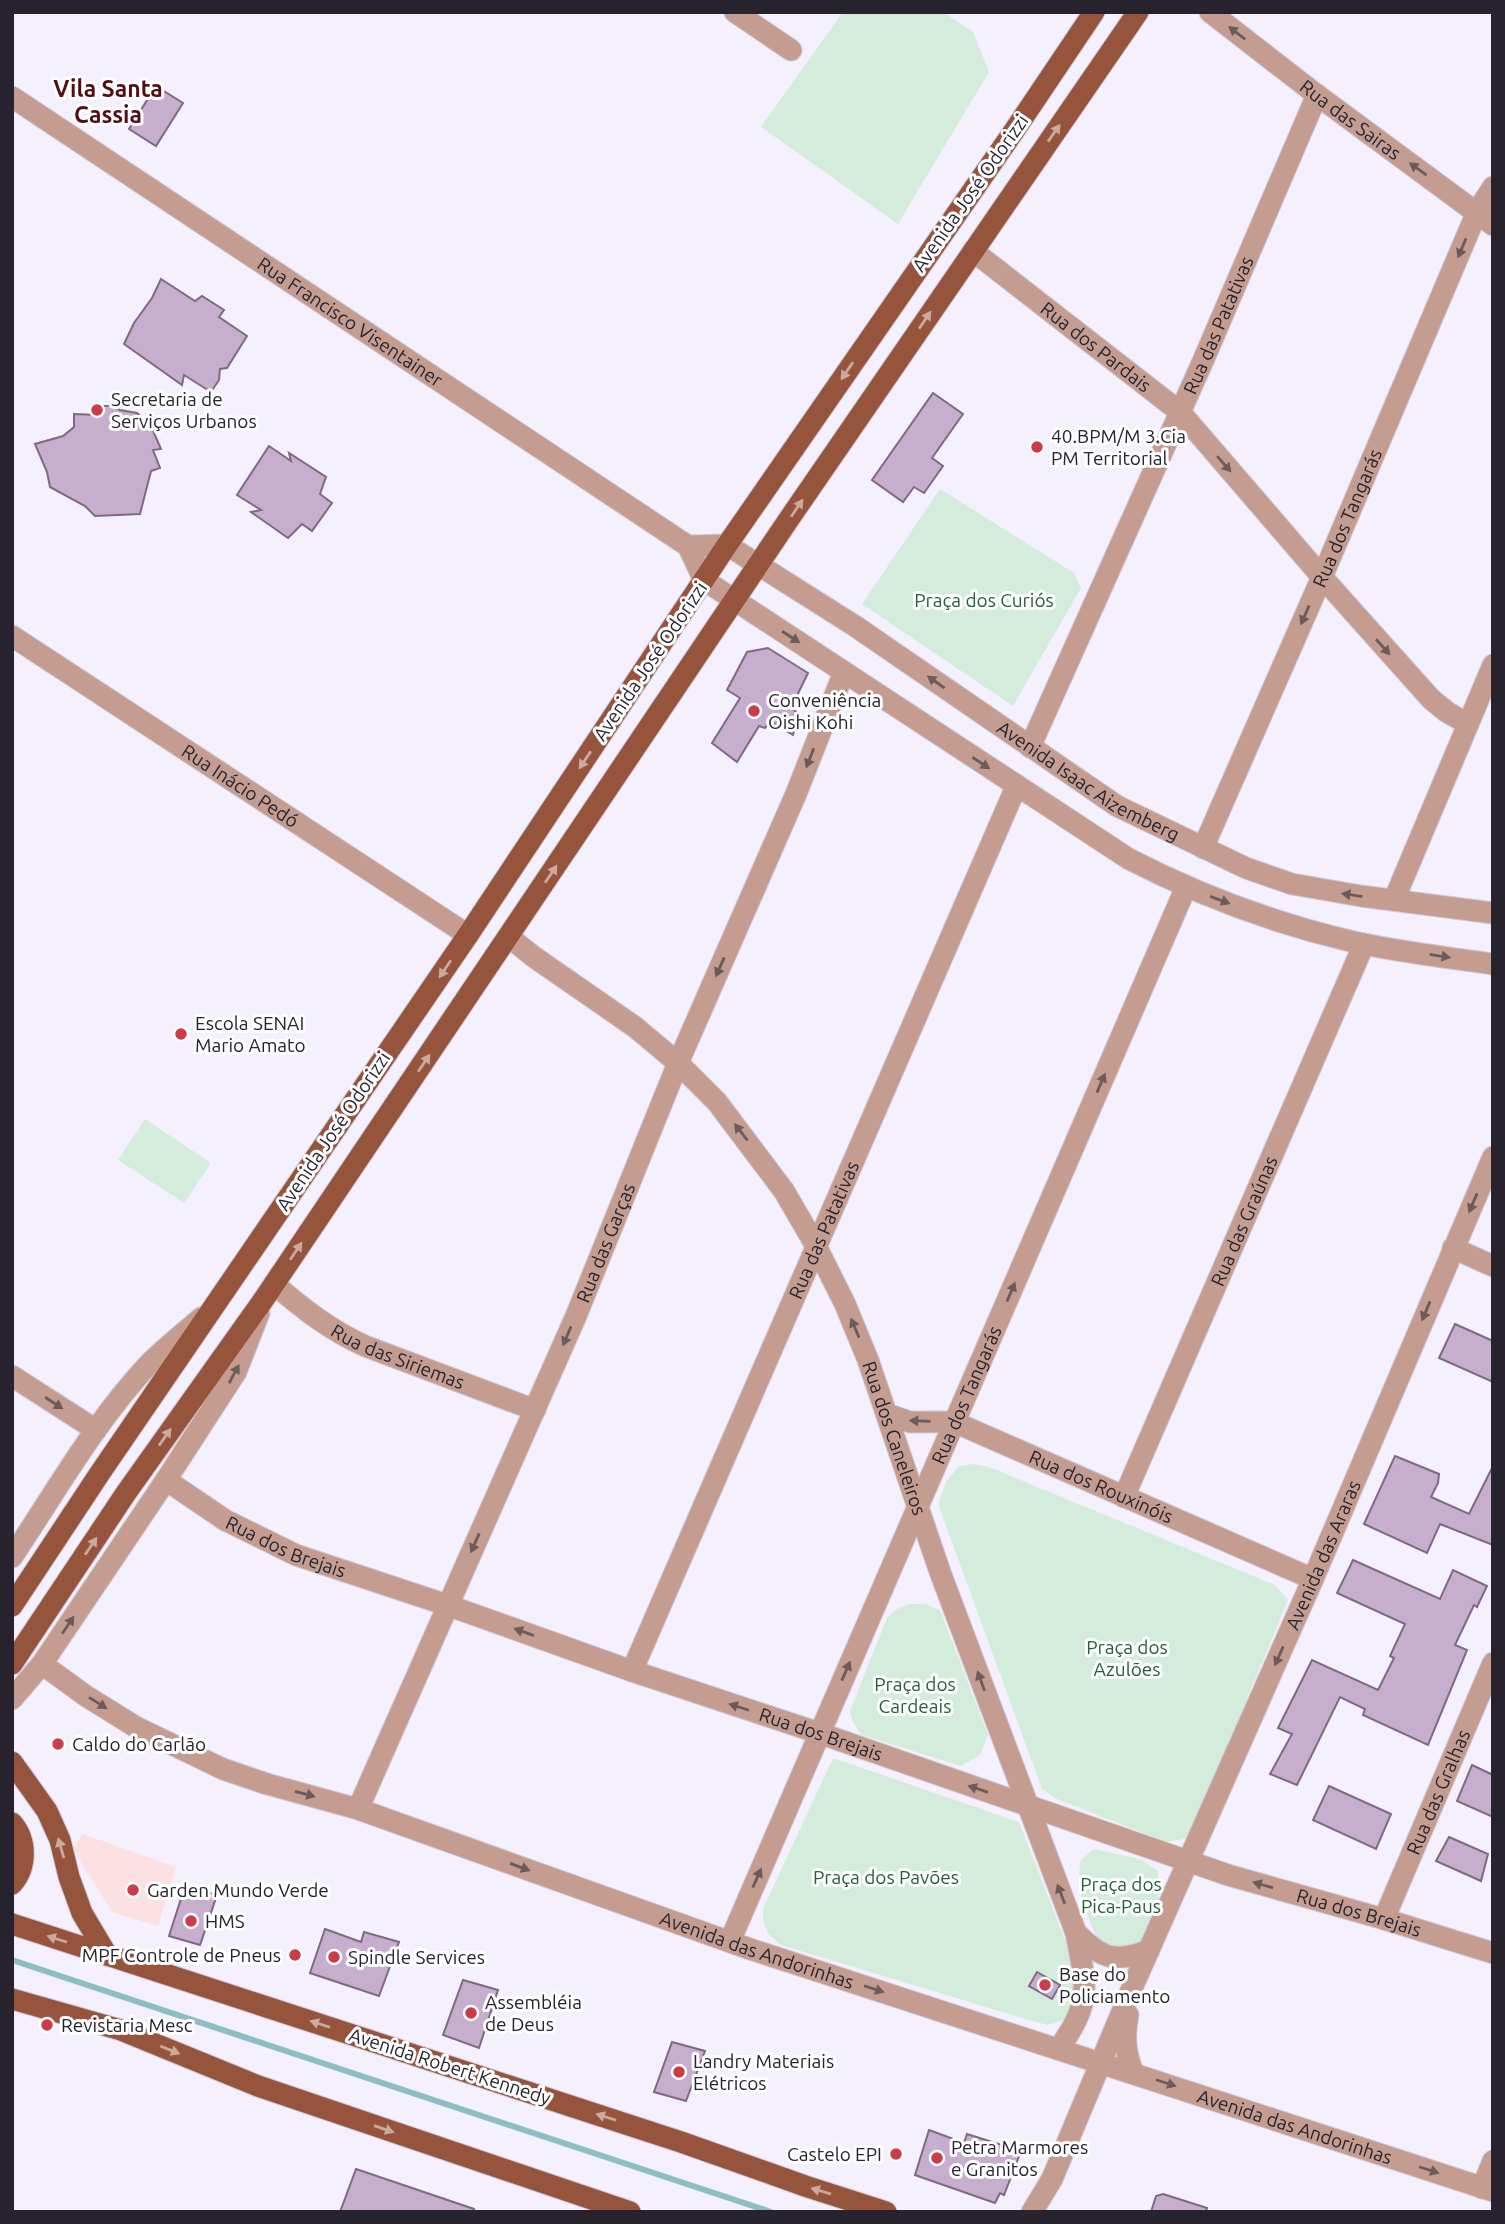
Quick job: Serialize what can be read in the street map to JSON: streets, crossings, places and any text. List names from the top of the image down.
{
  "streets": {
    "main road": ["Avenida José Odorizzi", "Avenida Robert Kennedy"],
    "street": [
      "Rua das Sairas",
      "Rua Francisco Visentainer",
      "Rua das Patativas",
      "Rua dos Pardais",
      "Rua dos Tangarás",
      "Avenida Isaac Aizemberg",
      "Rua Inácio Pedó",
      "Rua das Graúnas",
      "Rua das Garças",
      "Rua das Siriemas",
      "Rua dos Caneleiros",
      "Rua dos Rouxinóis",
      "Rua dos Brejais",
      "Avenida das Araras",
      "Rua das Gralhas",
      "Avenida das Andorinhas"
    ]
  },
  "crossings": [
    ["Rua das Sairas", "Rua das Patativas"],
    ["Rua das Sairas", "Rua dos Tangarás"],
    ["Avenida José Odorizzi", "Rua dos Pardais"],
    ["Avenida José Odorizzi", "Avenida Isaac Aizemberg"],
    ["Avenida José Odorizzi", "Rua Inácio Pedó"],
    ["Avenida José Odorizzi", "Rua das Siriemas"],
    ["Avenida José Odorizzi", "Rua dos Caneleiros"],
    ["Avenida José Odorizzi", "Rua dos Brejais"],
    ["Avenida José Odorizzi", "Avenida das Andorinhas"],
    ["Rua das Patativas", "Rua dos Pardais"],
    ["Rua das Patativas", "Avenida Isaac Aizemberg"],
    ["Rua das Patativas", "Rua dos Caneleiros"],
    ["Rua das Patativas", "Rua dos Brejais"],
    ["Rua dos Pardais", "Rua dos Tangarás"],
    ["Rua dos Tangarás", "Avenida Isaac Aizemberg"],
    ["Rua dos Tangarás", "Rua dos Caneleiros"],
    ["Rua dos Tangarás", "Rua dos Rouxinóis"],
    ["Rua dos Tangarás", "Rua dos Brejais"],
    ["Rua dos Tangarás", "Avenida das Andorinhas"],
    ["Rua das Graúnas", "Rua dos Rouxinóis"],
    ["Rua das Garças", "Rua das Siriemas"],
    ["Rua das Garças", "Rua dos Caneleiros"],
    ["Rua das Garças", "Rua dos Brejais"],
    ["Rua das Garças", "Avenida das Andorinhas"],
    ["Rua dos Caneleiros", "Rua dos Rouxinóis"],
    ["Rua dos Caneleiros", "Rua dos Brejais"],
    ["Rua dos Caneleiros", "Avenida das Andorinhas"],
    ["Rua dos Rouxinóis", "Avenida das Araras"],
    ["Rua dos Brejais", "Avenida das Araras"],
    ["Rua dos Brejais", "Rua das Gralhas"],
    ["Avenida das Araras", "Avenida das Andorinhas"]
  ],
  "one_way": [
    "Rua das Sairas",
    "Rua dos Pardais",
    "Rua das Garças",
    "Rua dos Caneleiros",
    "Rua dos Brejais",
    "Avenida das Araras",
    "Avenida das Andorinhas"
  ],
  "districts": ["Vila Santa Cassia"],
  "parks": [
    "Praça dos Curiós",
    "Praça dos Azulões",
    "Praça dos Cardeais",
    "Praça dos Pavões",
    "Praça dos Pica-Paus"
  ],
  "places": [
    "Secretaria de Serviços Urbanos",
    "40.BPM/M 3.Cia PM Territorial",
    "Conveniência Oishi Kohi",
    "Escola SENAI Mario Amato",
    "Caldo do Carlão",
    "Garden Mundo Verde",
    "HMS",
    "MPF Controle de Pneus",
    "Spindle Services",
    "Base do Policiamento",
    "Assembléia de Deus",
    "Revistaria Mesc",
    "Landry Materiais Elétricos",
    "Castelo EPI",
    "Petra Marmores e Granitos"
  ]
}
